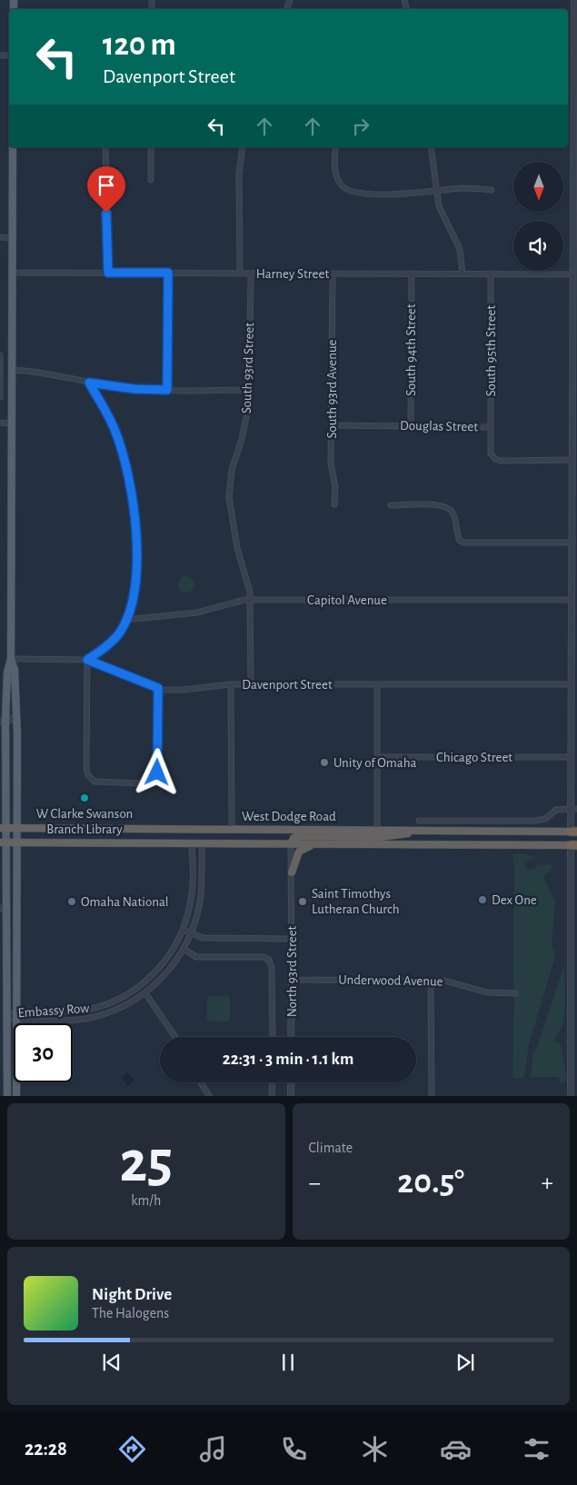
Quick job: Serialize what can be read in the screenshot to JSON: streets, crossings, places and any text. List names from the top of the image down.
{
  "streets": {
    "highway": ["West Dodge Road"],
    "street": [
      "Harney Street",
      "South 94th Street",
      "South 95th Street",
      "South 93rd Street",
      "South 93rd Avenue",
      "Douglas Street",
      "Capitol Avenue",
      "Davenport Street",
      "Chicago Street",
      "North 93rd Street",
      "Underwood Avenue",
      "Embassy Row"
    ]
  },
  "crossings": [
    ["Harney Street", "South 94th Street"],
    ["Harney Street", "South 95th Street"],
    ["Harney Street", "South 93rd Street"],
    ["Harney Street", "South 93rd Avenue"],
    ["South 94th Street", "Douglas Street"],
    ["South 95th Street", "Douglas Street"],
    ["South 93rd Street", "Capitol Avenue"],
    ["South 93rd Avenue", "Douglas Street"],
    ["West Dodge Road", "North 93rd Street"],
    ["West Dodge Road", "Embassy Row"],
    ["North 93rd Street", "Underwood Avenue"]
  ],
  "places": [
    "Unity of Omaha",
    "W Clarke Swanson Branch Library",
    "Dex One",
    "Omaha National",
    "Saint Timothys Lutheran Church"
  ],
  "north": "bottom",
  "page": {
    "turn": ["120 m", "Davenport Street"],
    "limit": "30",
    "trip": "22:31 · 3 min · 1.1 km",
    "tile": [
      ["25", "km/h"],
      "Climate"
    ],
    "heat": ["−", "20.5°", "+"],
    "song": ["Night Drive", "The Halogens"],
    "tabs": "22:28"
  }
}
